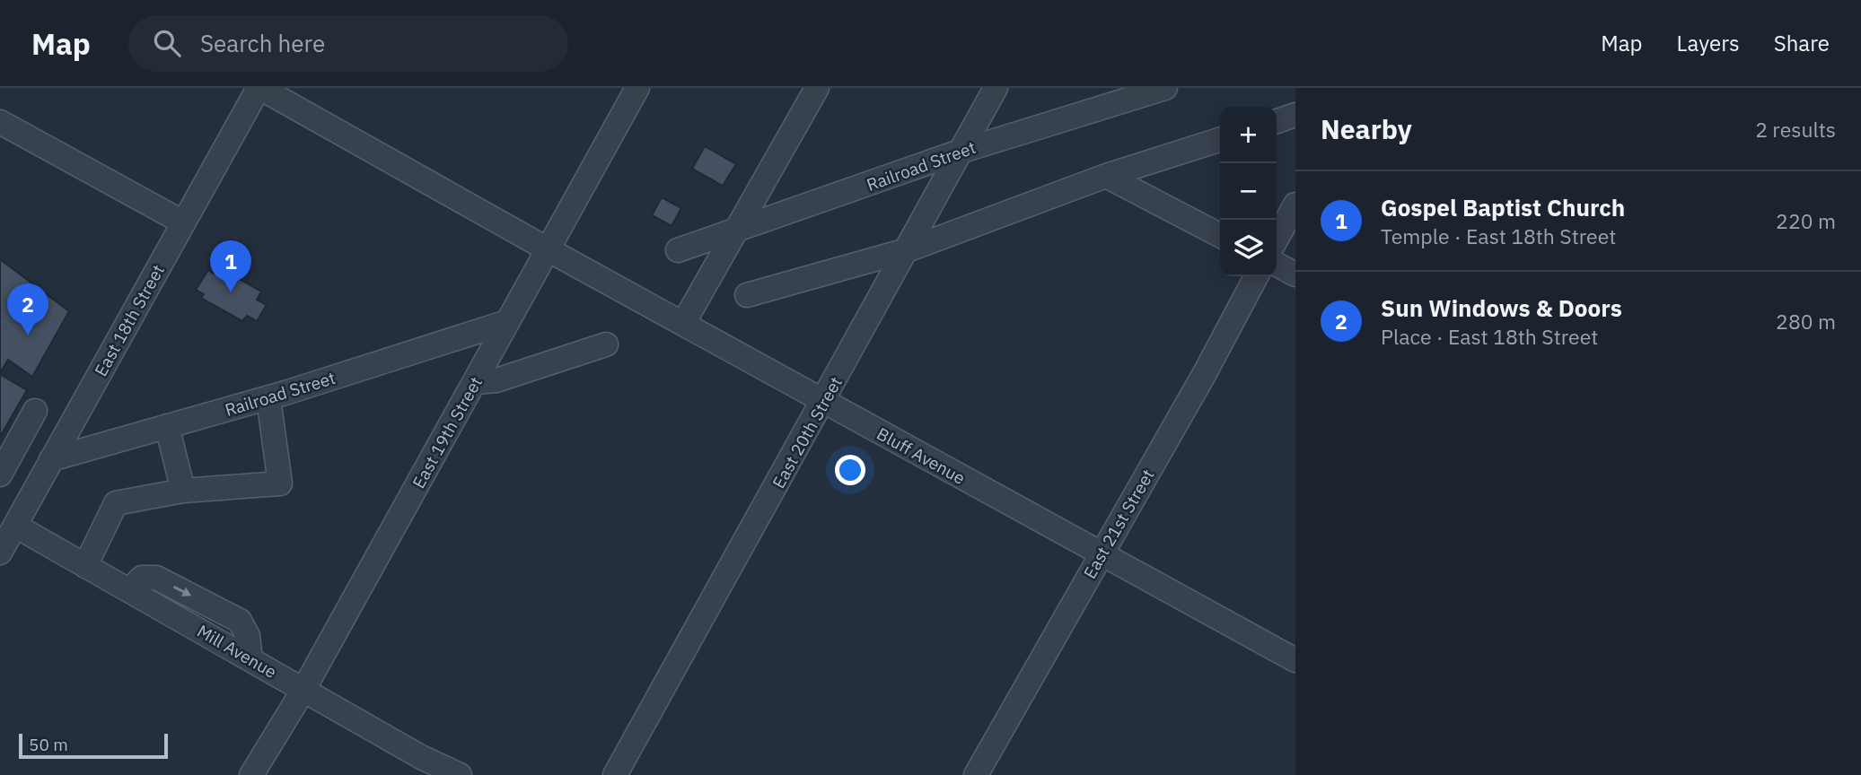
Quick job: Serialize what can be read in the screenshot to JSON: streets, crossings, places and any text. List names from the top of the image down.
{
  "streets": {
    "street": [
      "Railroad Street",
      "East 18th Street",
      "East 19th Street",
      "East 20th Street",
      "Bluff Avenue",
      "East 21st Street",
      "Mill Avenue"
    ]
  },
  "crossings": [
    ["Railroad Street", "East 18th Street"],
    ["Railroad Street", "East 19th Street"],
    ["Railroad Street", "East 20th Street"],
    ["East 18th Street", "Bluff Avenue"],
    ["East 18th Street", "Mill Avenue"],
    ["East 19th Street", "Bluff Avenue"],
    ["East 19th Street", "Mill Avenue"],
    ["East 20th Street", "Bluff Avenue"],
    ["Bluff Avenue", "East 21st Street"]
  ],
  "scale_bar": "50 m",
  "page": {
    "header": "Map",
    "search": "Search here",
    "nav": ["Map", "Layers", "Share"],
    "heading": ["Nearby", "2 results"],
    "map_buttons": ["+", "−"],
    "list": [
      {
        "mark": "1",
        "name": "Gospel Baptist Church",
        "note": "Temple · East 18th Street",
        "value": "220 m"
      },
      {
        "mark": "2",
        "name": "Sun Windows & Doors",
        "note": "Place · East 18th Street",
        "value": "280 m"
      }
    ],
    "pins": ["1", "2"],
    "scale": "50 m"
  }
}
